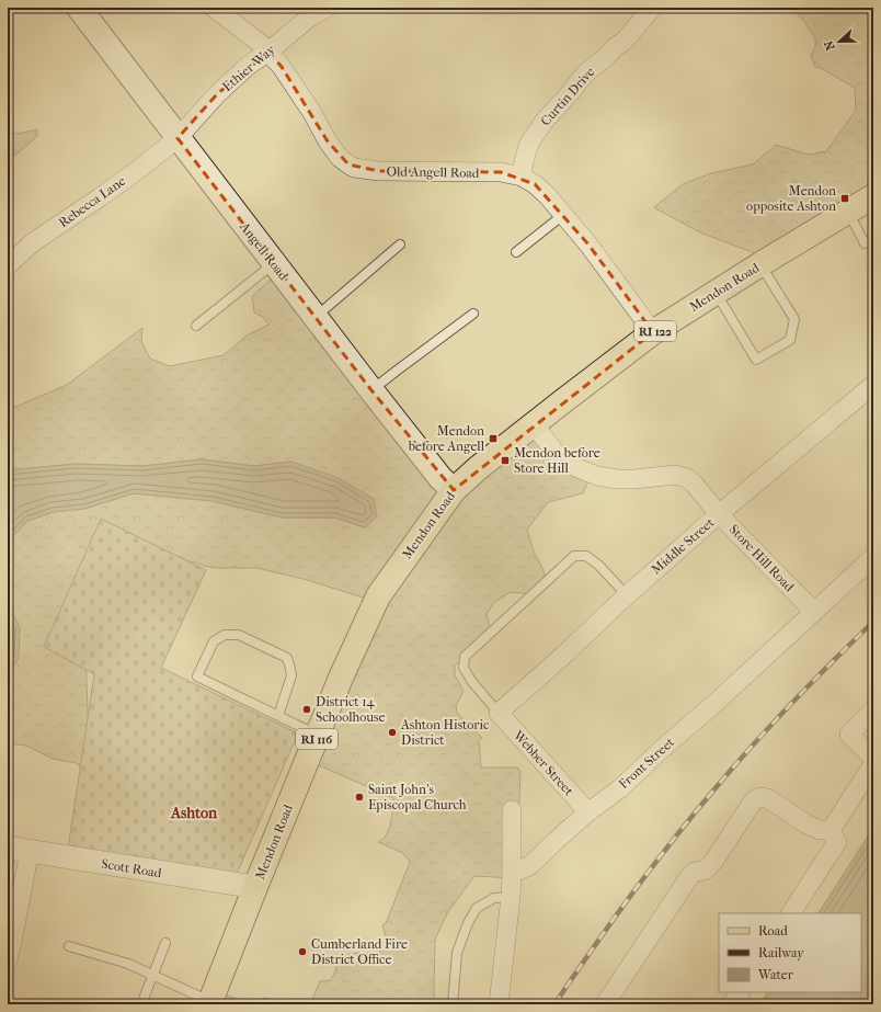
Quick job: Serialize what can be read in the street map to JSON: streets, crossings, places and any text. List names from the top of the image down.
{
  "streets": {
    "main road": [
      "Angell Road",
      "Mendon Road",
      "RI 122",
      "RI 116"
    ],
    "street": [
      "Ethier Way",
      "Curtin Drive",
      "Old Angell Road",
      "Rebecca Lane",
      "Middle Street",
      "Store Hill Road",
      "Webber Street",
      "Front Street",
      "Scott Road"
    ]
  },
  "crossings": [
    ["Ethier Way", "Old Angell Road"],
    ["Ethier Way", "Rebecca Lane"],
    ["Ethier Way", "Angell Road"],
    ["Curtin Drive", "Old Angell Road"],
    ["Old Angell Road", "Mendon Road"],
    ["Rebecca Lane", "Angell Road"],
    ["Angell Road", "Mendon Road"],
    ["Mendon Road", "Store Hill Road"],
    ["Mendon Road", "Scott Road"],
    ["Middle Street", "Store Hill Road"],
    ["Middle Street", "Webber Street"],
    ["Store Hill Road", "Front Street"],
    ["Webber Street", "Front Street"]
  ],
  "districts": ["Ashton"],
  "places": {
    "transit": ["Mendon opposite Ashton", "Mendon before Angell", "Mendon before Store Hill"],
    "other": [
      "District 14 Schoolhouse",
      "Ashton Historic District",
      "Saint John's Episcopal Church",
      "Cumberland Fire District Office"
    ]
  },
  "legend": ["Road", "Railway", "Water"],
  "north": "left"
}
